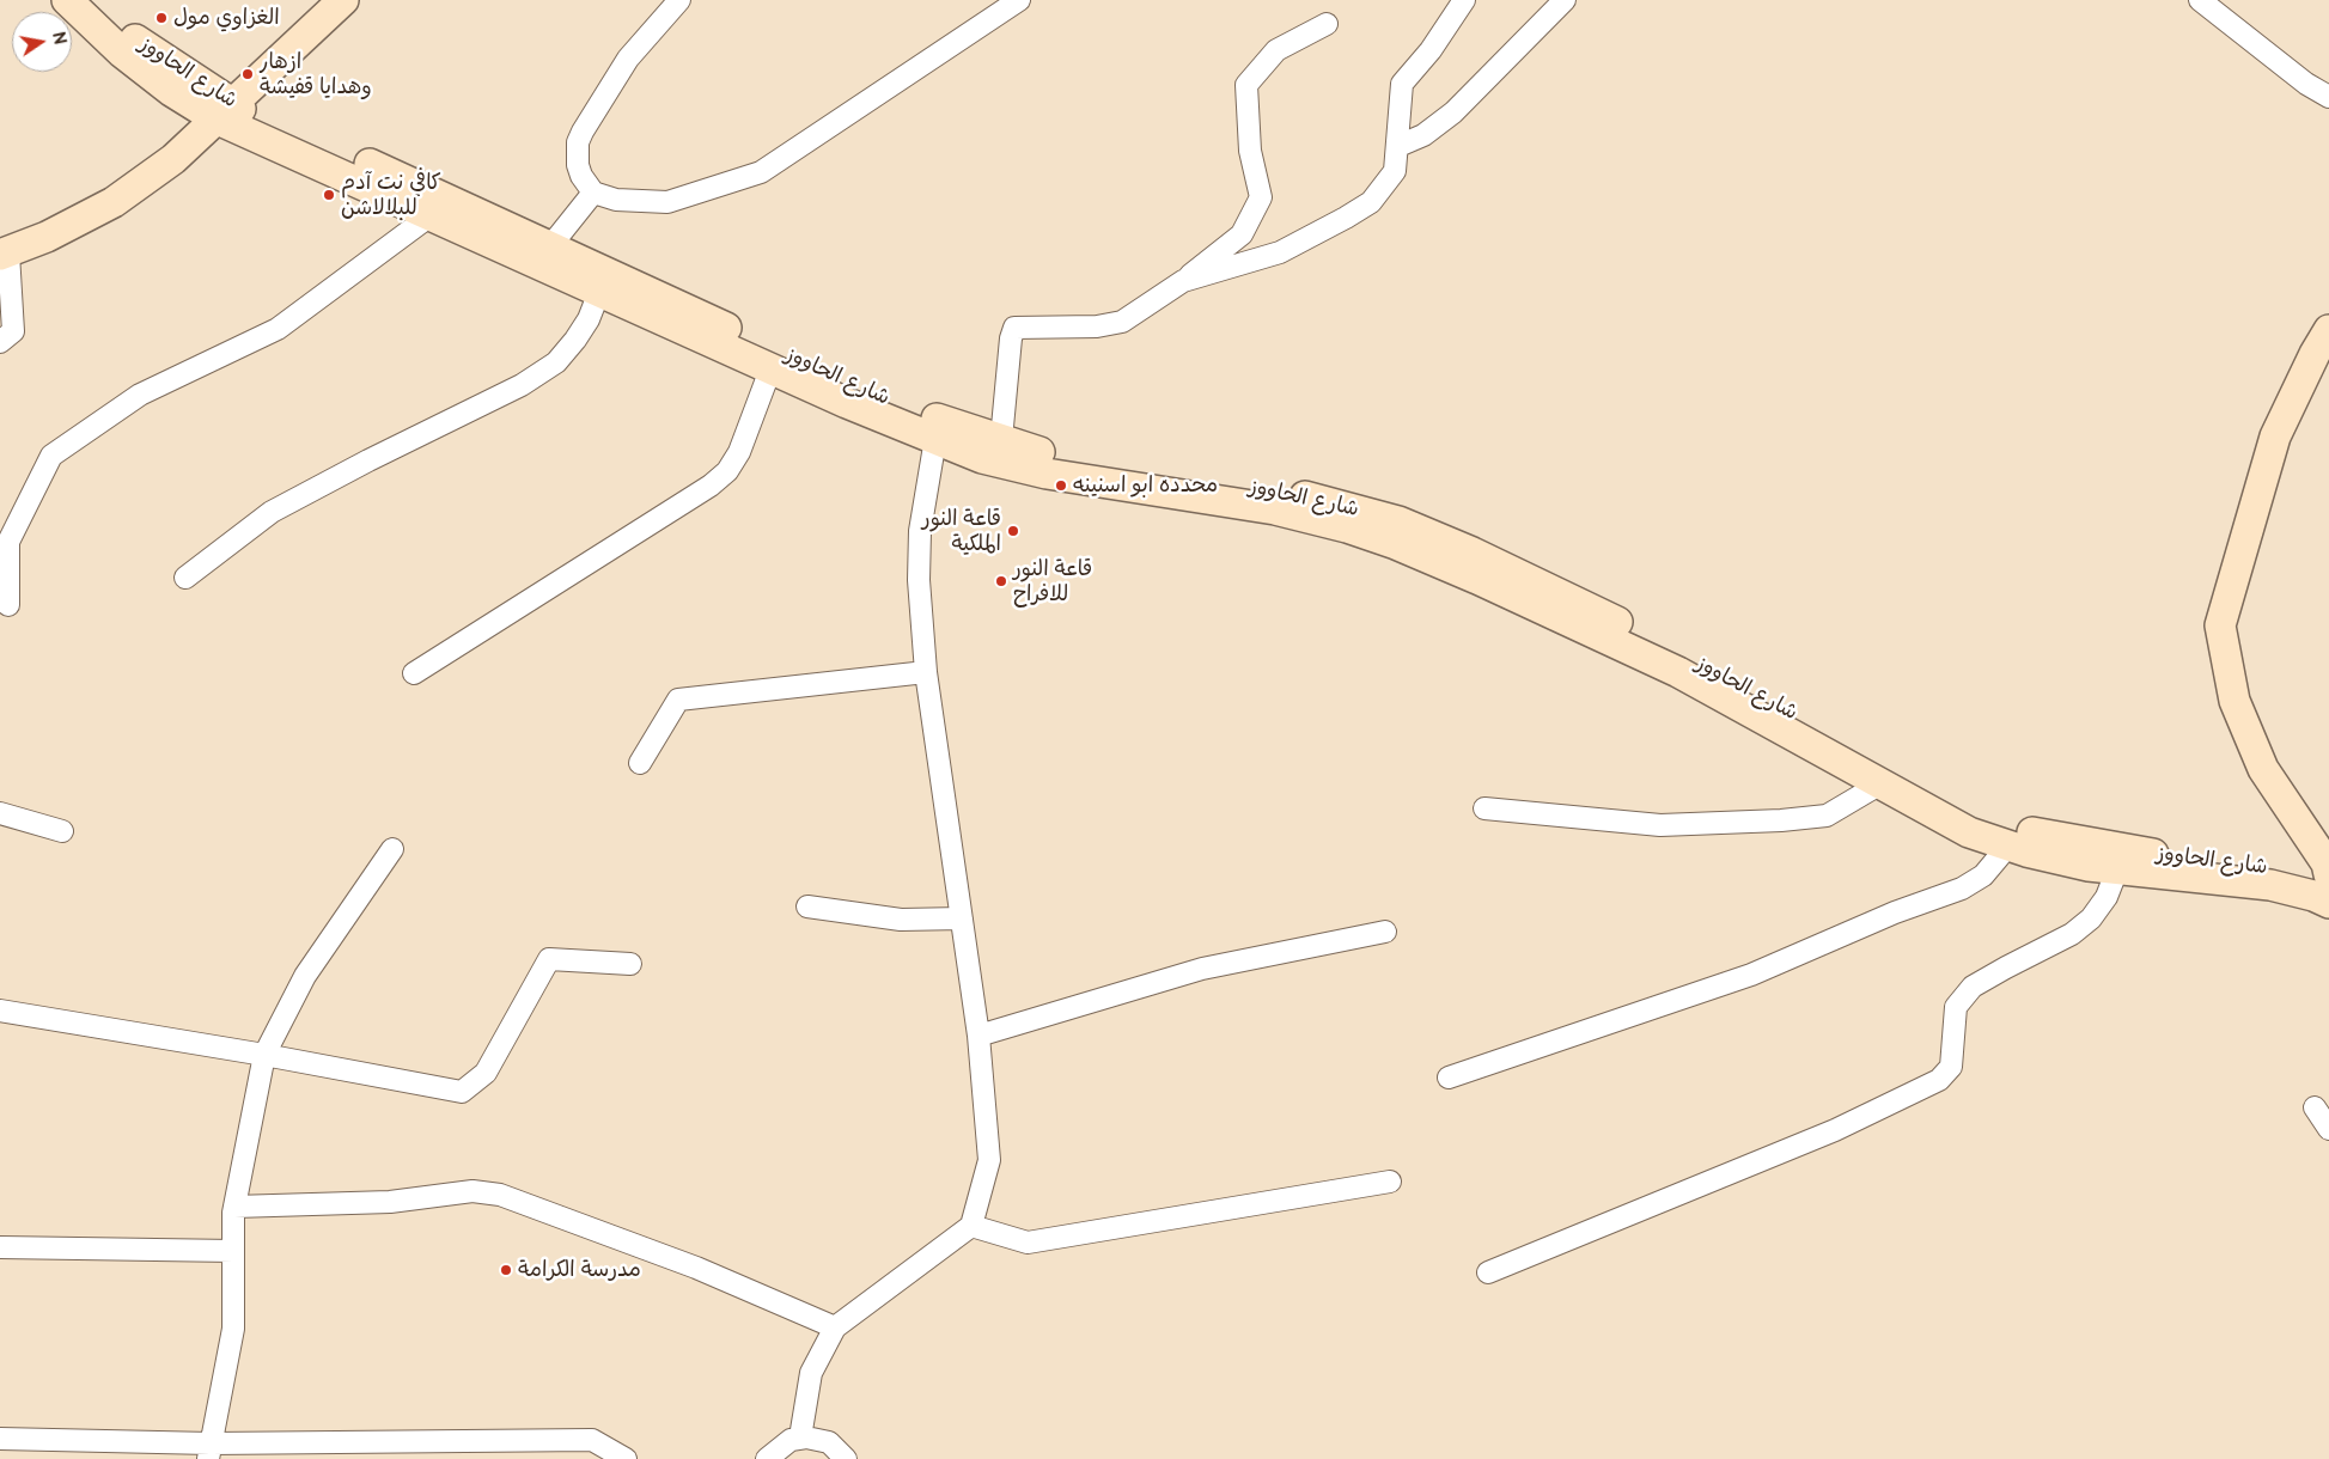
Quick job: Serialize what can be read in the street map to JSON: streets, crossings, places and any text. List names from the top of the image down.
{
  "streets": {
    "main road": ["شارع الحاووز"]
  },
  "places": [
    "الغزاوي مول",
    "ازهار وهدايا قفيشة",
    "كافي نت آدم للبلالاشن",
    "محدده ابو اسنينه",
    "قاعة النور الملكية",
    "قاعة النور للافراح",
    "مدرسة الكرامة"
  ],
  "north": "right"
}
